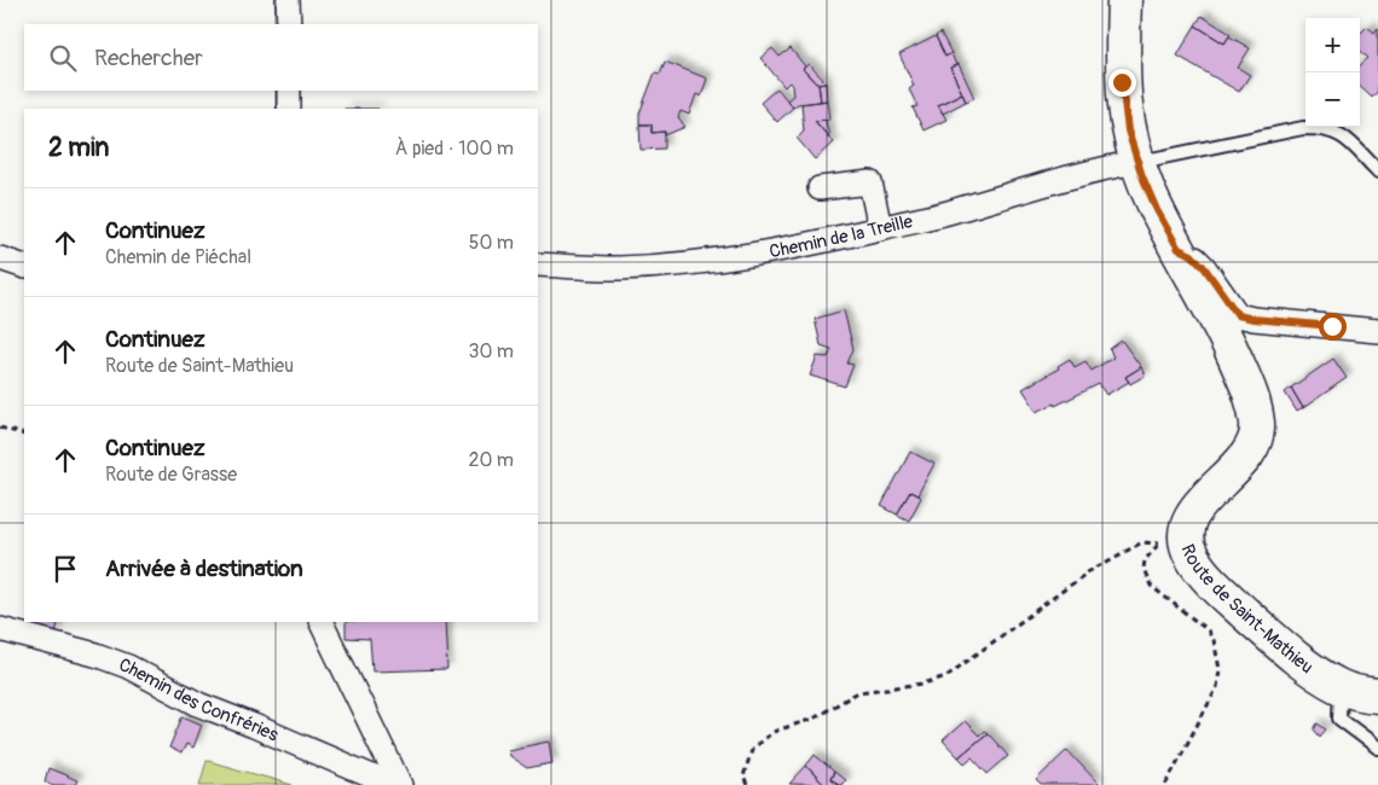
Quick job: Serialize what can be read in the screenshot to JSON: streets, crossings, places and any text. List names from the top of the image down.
{
  "streets": {
    "street": ["Chemin de la Treille", "Route de Saint-Mathieu", "Chemin des Confréries"]
  },
  "crossings": [
    ["Chemin de la Treille", "Route de Saint-Mathieu"]
  ],
  "page": {
    "map_buttons": ["+", "−"],
    "search": "Rechercher",
    "heading": ["2 min", "À pied · 100 m"],
    "list": [
      ["Continuez", "Chemin de Piéchal", "50 m"],
      ["Continuez", "Route de Saint-Mathieu", "30 m"],
      ["Continuez", "Route de Grasse", "20 m"],
      "Arrivée à destination"
    ]
  }
}
